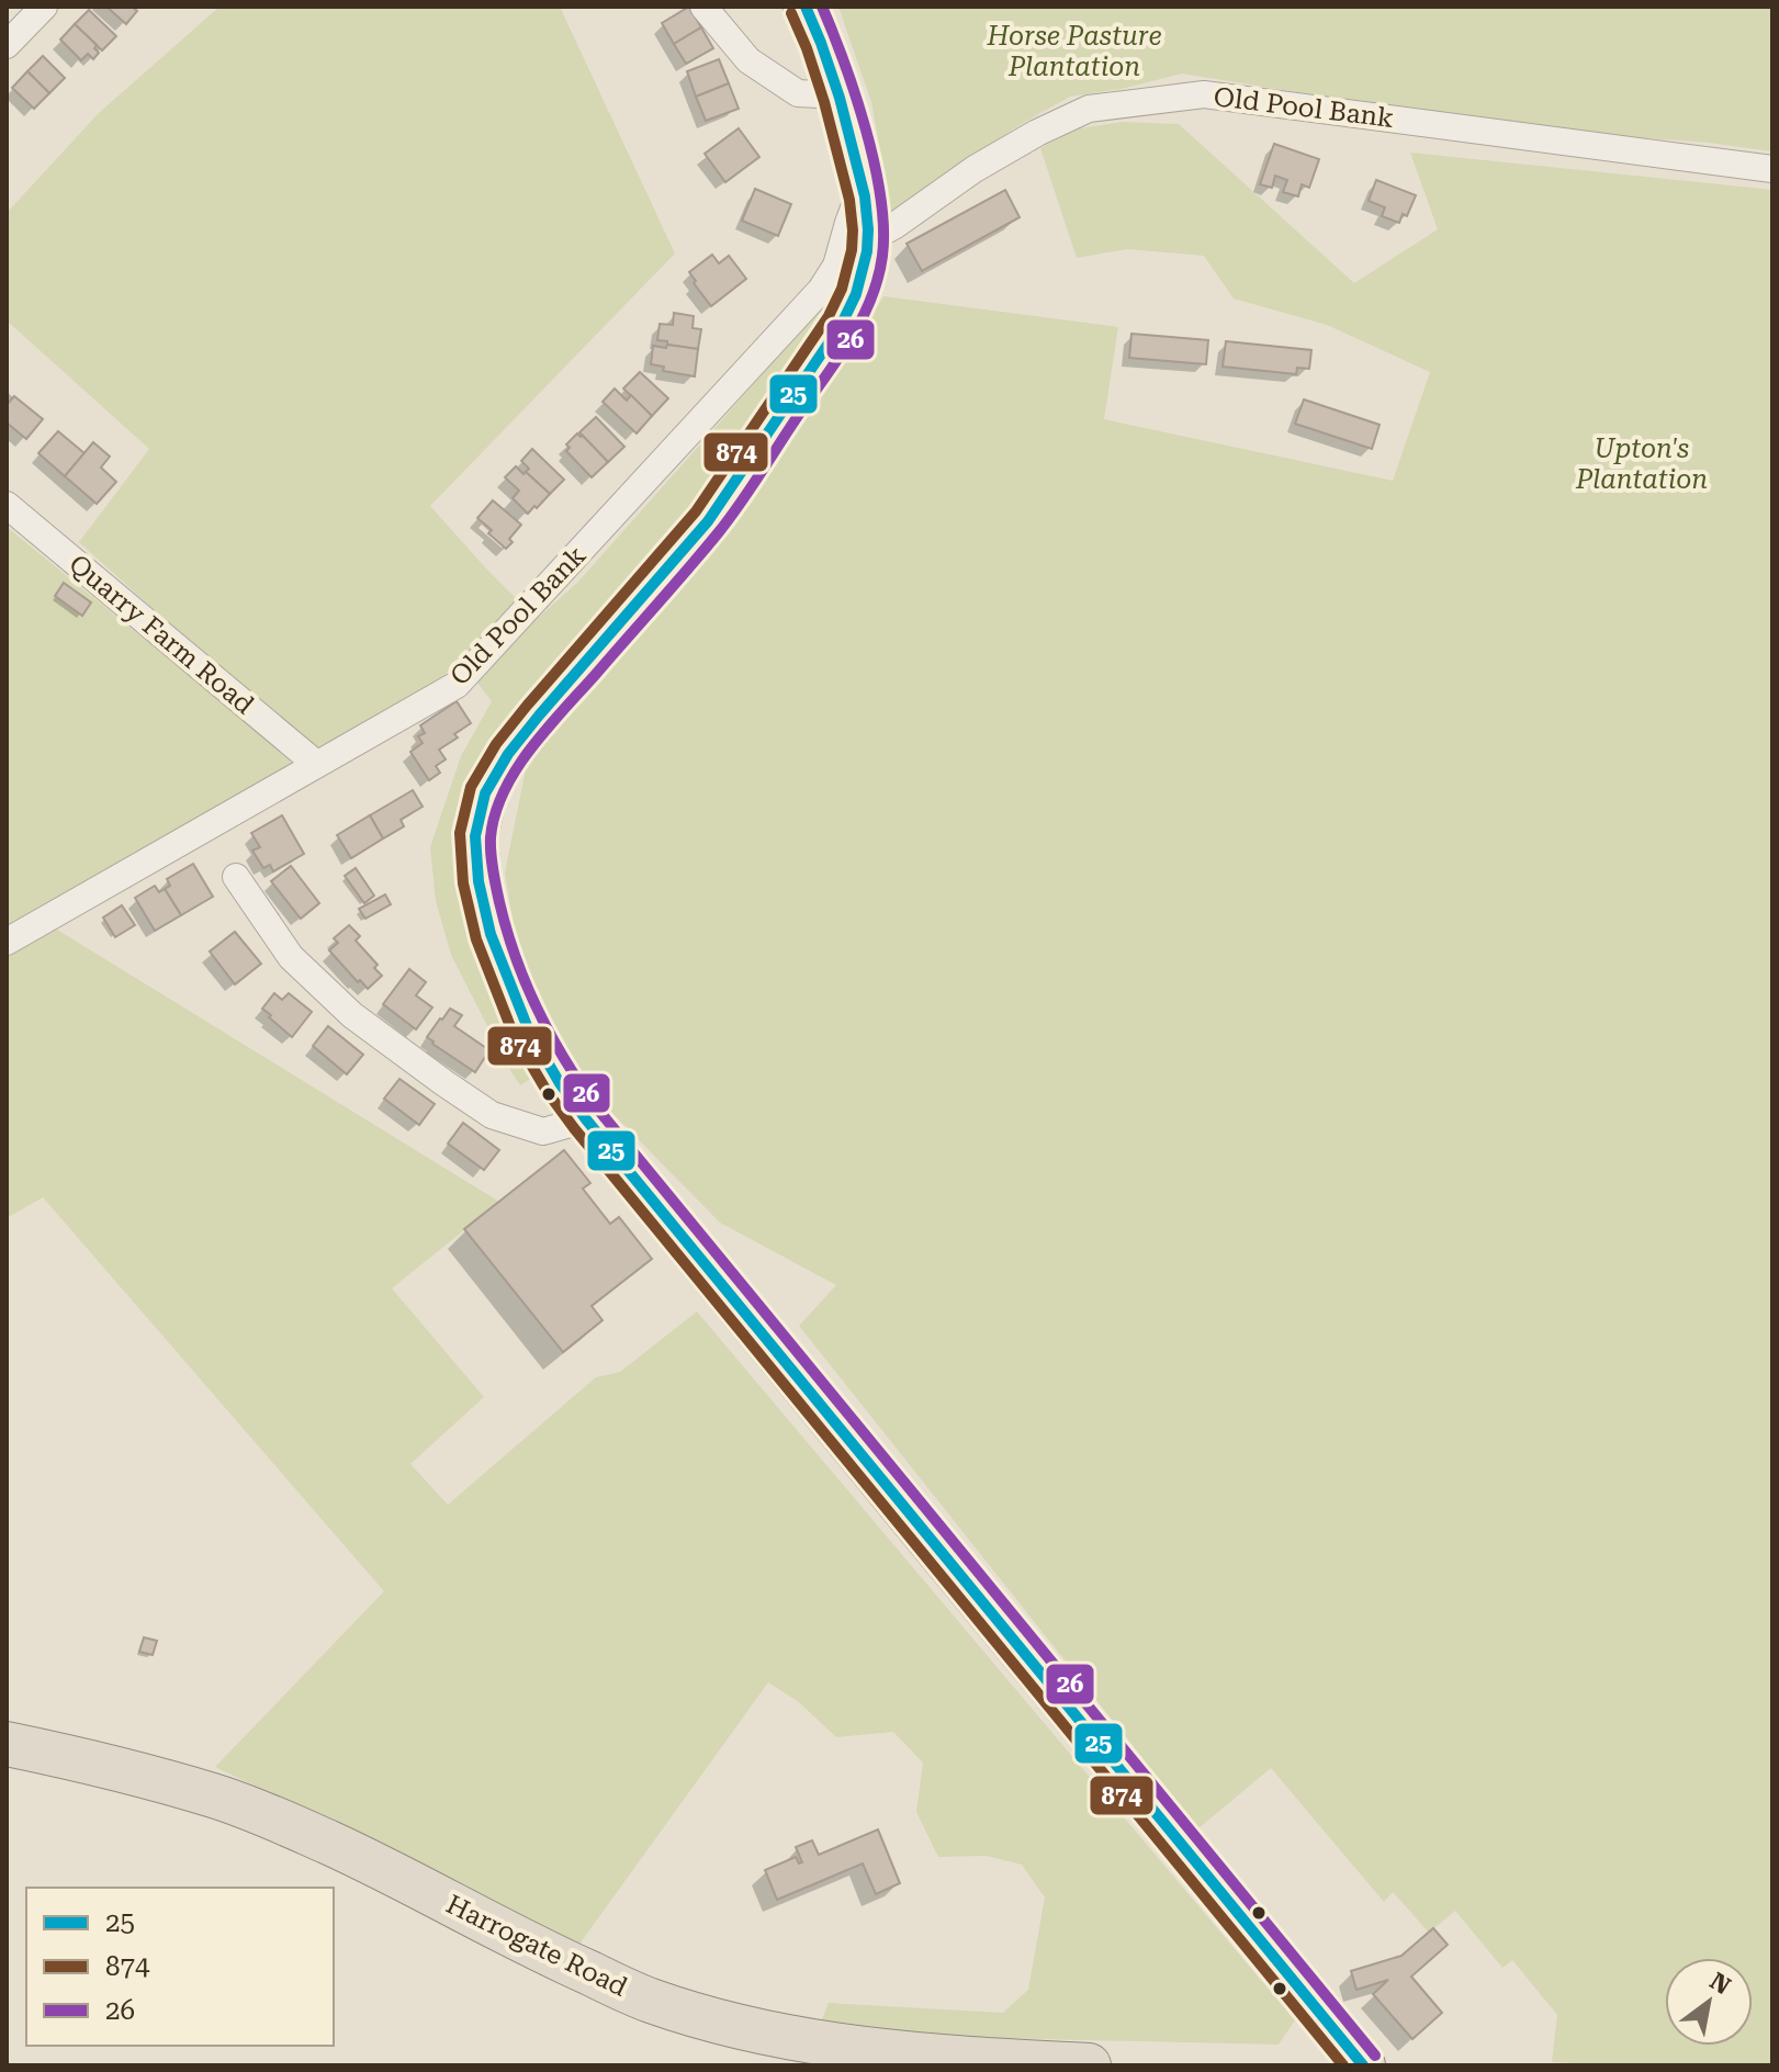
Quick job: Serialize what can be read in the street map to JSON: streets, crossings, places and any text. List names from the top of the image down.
{
  "streets": {
    "highway": ["Harrogate Road"],
    "street": ["Old Pool Bank", "Quarry Farm Road"]
  },
  "crossings": [
    ["Old Pool Bank", "Quarry Farm Road"]
  ],
  "parks": ["Horse Pasture Plantation", "Upton's Plantation"],
  "lines": ["transit line 25", "transit line 26", "transit line 874"],
  "legend": ["25", "874", "26"],
  "north": "top right"
}
